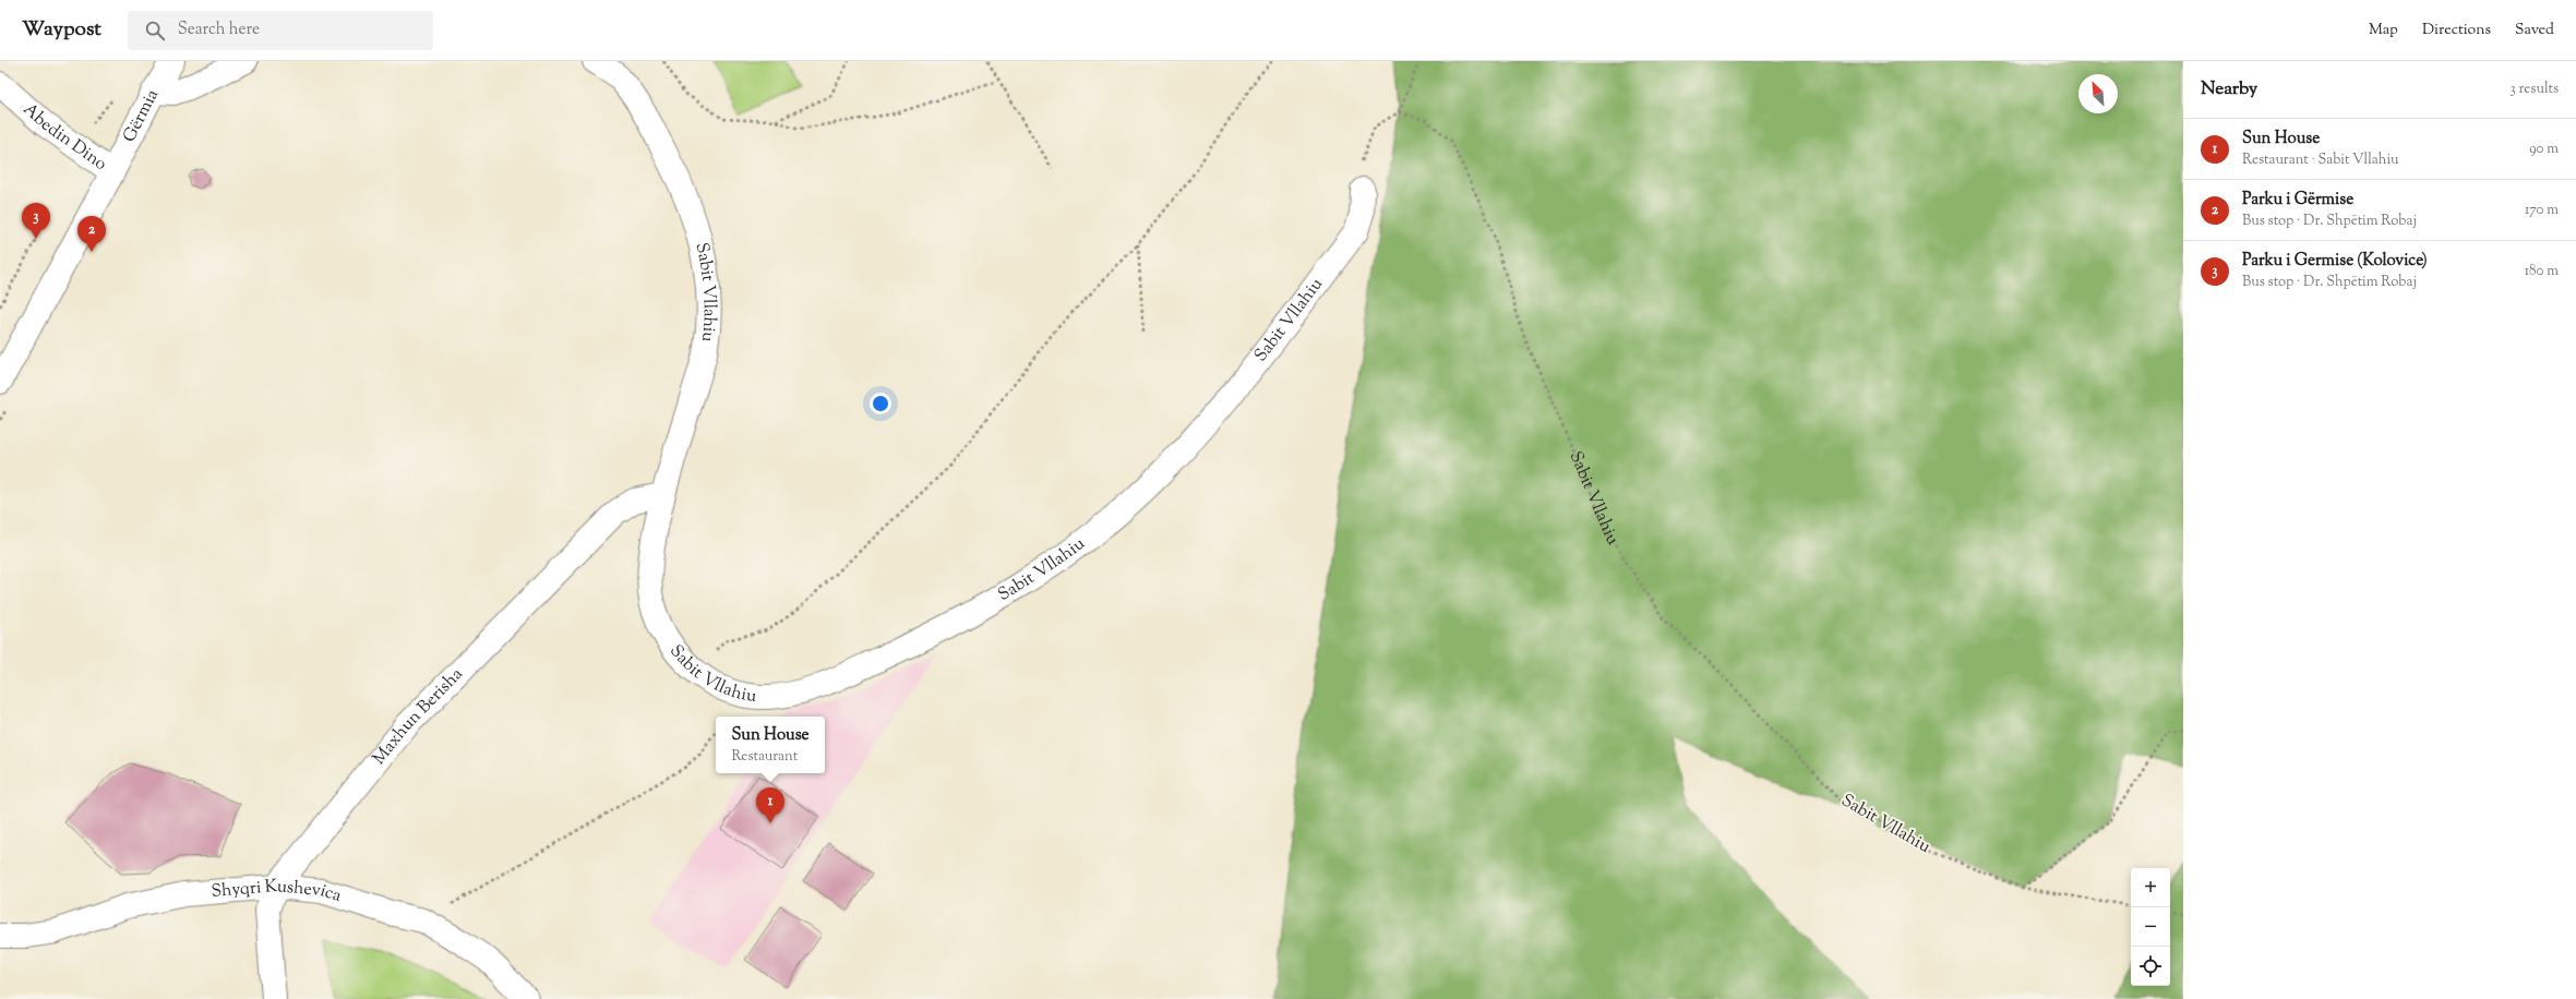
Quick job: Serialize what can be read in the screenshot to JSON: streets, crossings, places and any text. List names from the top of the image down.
{
  "streets": {
    "street": [
      "Gërmia",
      "Abedin Dino",
      "Sabit Vllahiu",
      "Maxhun Berisha",
      "Shyqri Kushevica"
    ]
  },
  "crossings": [
    ["Gërmia", "Abedin Dino"],
    ["Sabit Vllahiu", "Maxhun Berisha"],
    ["Maxhun Berisha", "Shyqri Kushevica"]
  ],
  "north": "top left",
  "page": {
    "header": "Waypost",
    "search": "Search here",
    "nav": ["Map", "Directions", "Saved"],
    "heading": ["Nearby", "3 results"],
    "list": [
      {
        "mark": "1",
        "name": "Sun House",
        "note": "Restaurant · Sabit Vllahiu",
        "value": "90 m"
      },
      {
        "mark": "2",
        "name": "Parku i Gërmise",
        "note": "Bus stop · Dr. Shpëtim Robaj",
        "value": "170 m"
      },
      {
        "mark": "3",
        "name": "Parku i Germise (Kolovice)",
        "note": "Bus stop · Dr. Shpëtim Robaj",
        "value": "180 m"
      }
    ],
    "pins": ["3", "2", "1"],
    "popup": ["Sun House", "Restaurant"],
    "map_buttons": ["+", "−"]
  }
}
